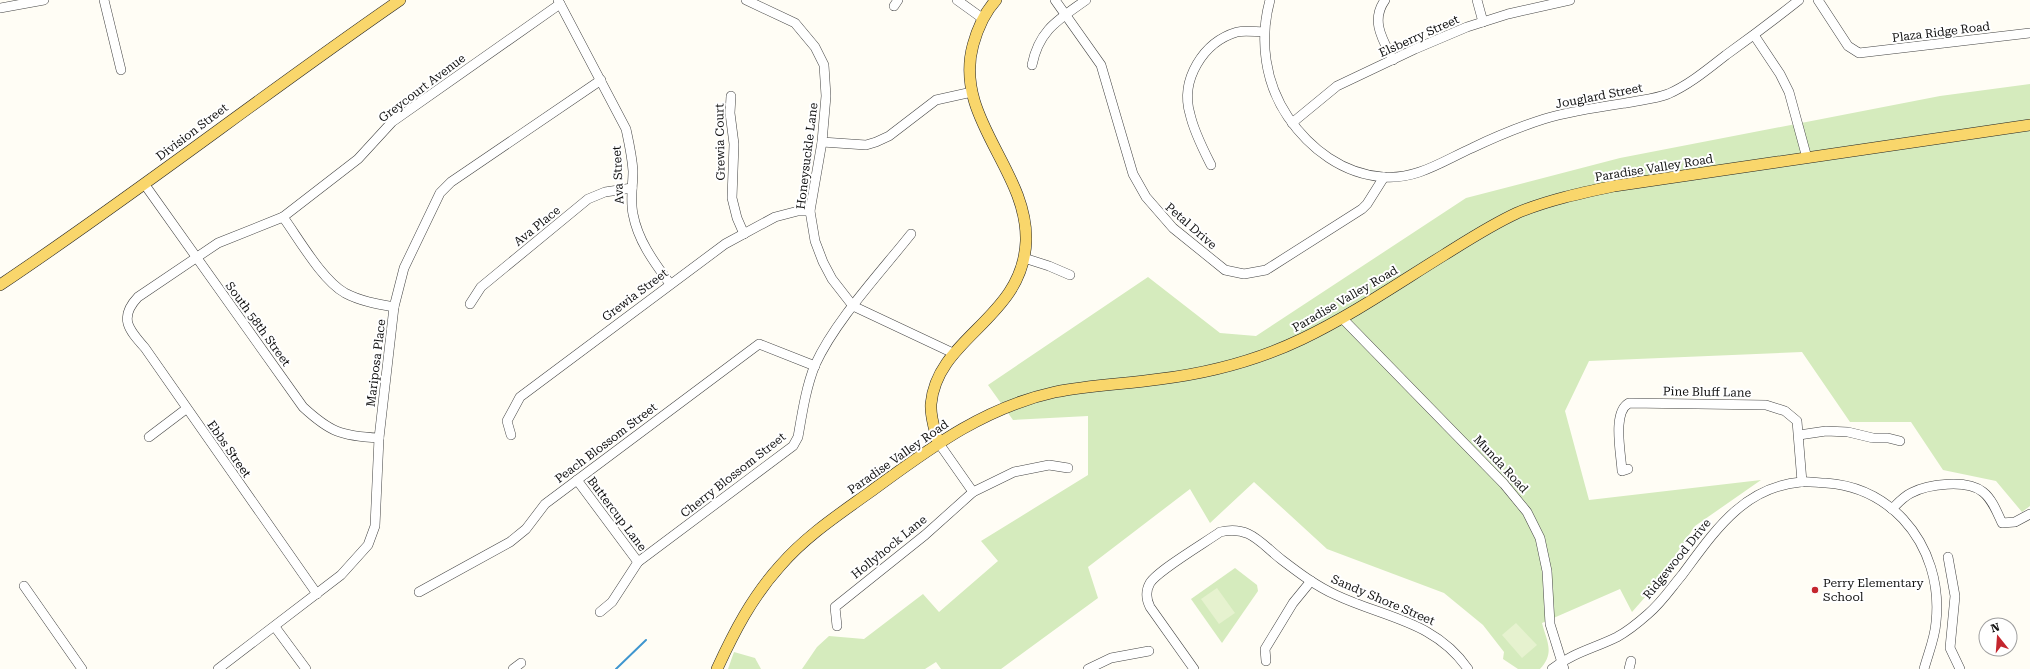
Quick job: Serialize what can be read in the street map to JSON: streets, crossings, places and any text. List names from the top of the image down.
{
  "streets": {
    "main road": ["Division Street", "Paradise Valley Road"],
    "street": [
      "Plaza Ridge Road",
      "Elsberry Street",
      "Greycourt Avenue",
      "Jouglard Street",
      "Grewia Court",
      "Honeysuckle Lane",
      "Ava Street",
      "Ava Place",
      "Petal Drive",
      "Grewia Street",
      "South 58th Street",
      "Mariposa Place",
      "Pine Bluff Lane",
      "Peach Blossom Street",
      "Ebbs Street",
      "Munda Road",
      "Cherry Blossom Street",
      "Buttercup Lane",
      "Hollyhock Lane",
      "Ridgewood Drive",
      "Sandy Shore Street"
    ]
  },
  "crossings": [
    ["Elsberry Street", "Jouglard Street"],
    ["Greycourt Avenue", "Ava Street"],
    ["Greycourt Avenue", "South 58th Street"],
    ["Greycourt Avenue", "Ebbs Street"],
    ["Jouglard Street", "Petal Drive"],
    ["Division Street", "South 58th Street"],
    ["Grewia Court", "Grewia Street"],
    ["Honeysuckle Lane", "Grewia Street"],
    ["Honeysuckle Lane", "Cherry Blossom Street"],
    ["Paradise Valley Road", "Munda Road"],
    ["Ava Street", "Ava Place"],
    ["Ava Street", "Grewia Street"],
    ["Ava Street", "Mariposa Place"],
    ["South 58th Street", "Mariposa Place"],
    ["Mariposa Place", "Ebbs Street"],
    ["Pine Bluff Lane", "Ridgewood Drive"],
    ["Peach Blossom Street", "Cherry Blossom Street"],
    ["Peach Blossom Street", "Buttercup Lane"],
    ["Munda Road", "Ridgewood Drive"],
    ["Cherry Blossom Street", "Buttercup Lane"]
  ],
  "places": ["Perry Elementary School"],
  "north": "top"
}
